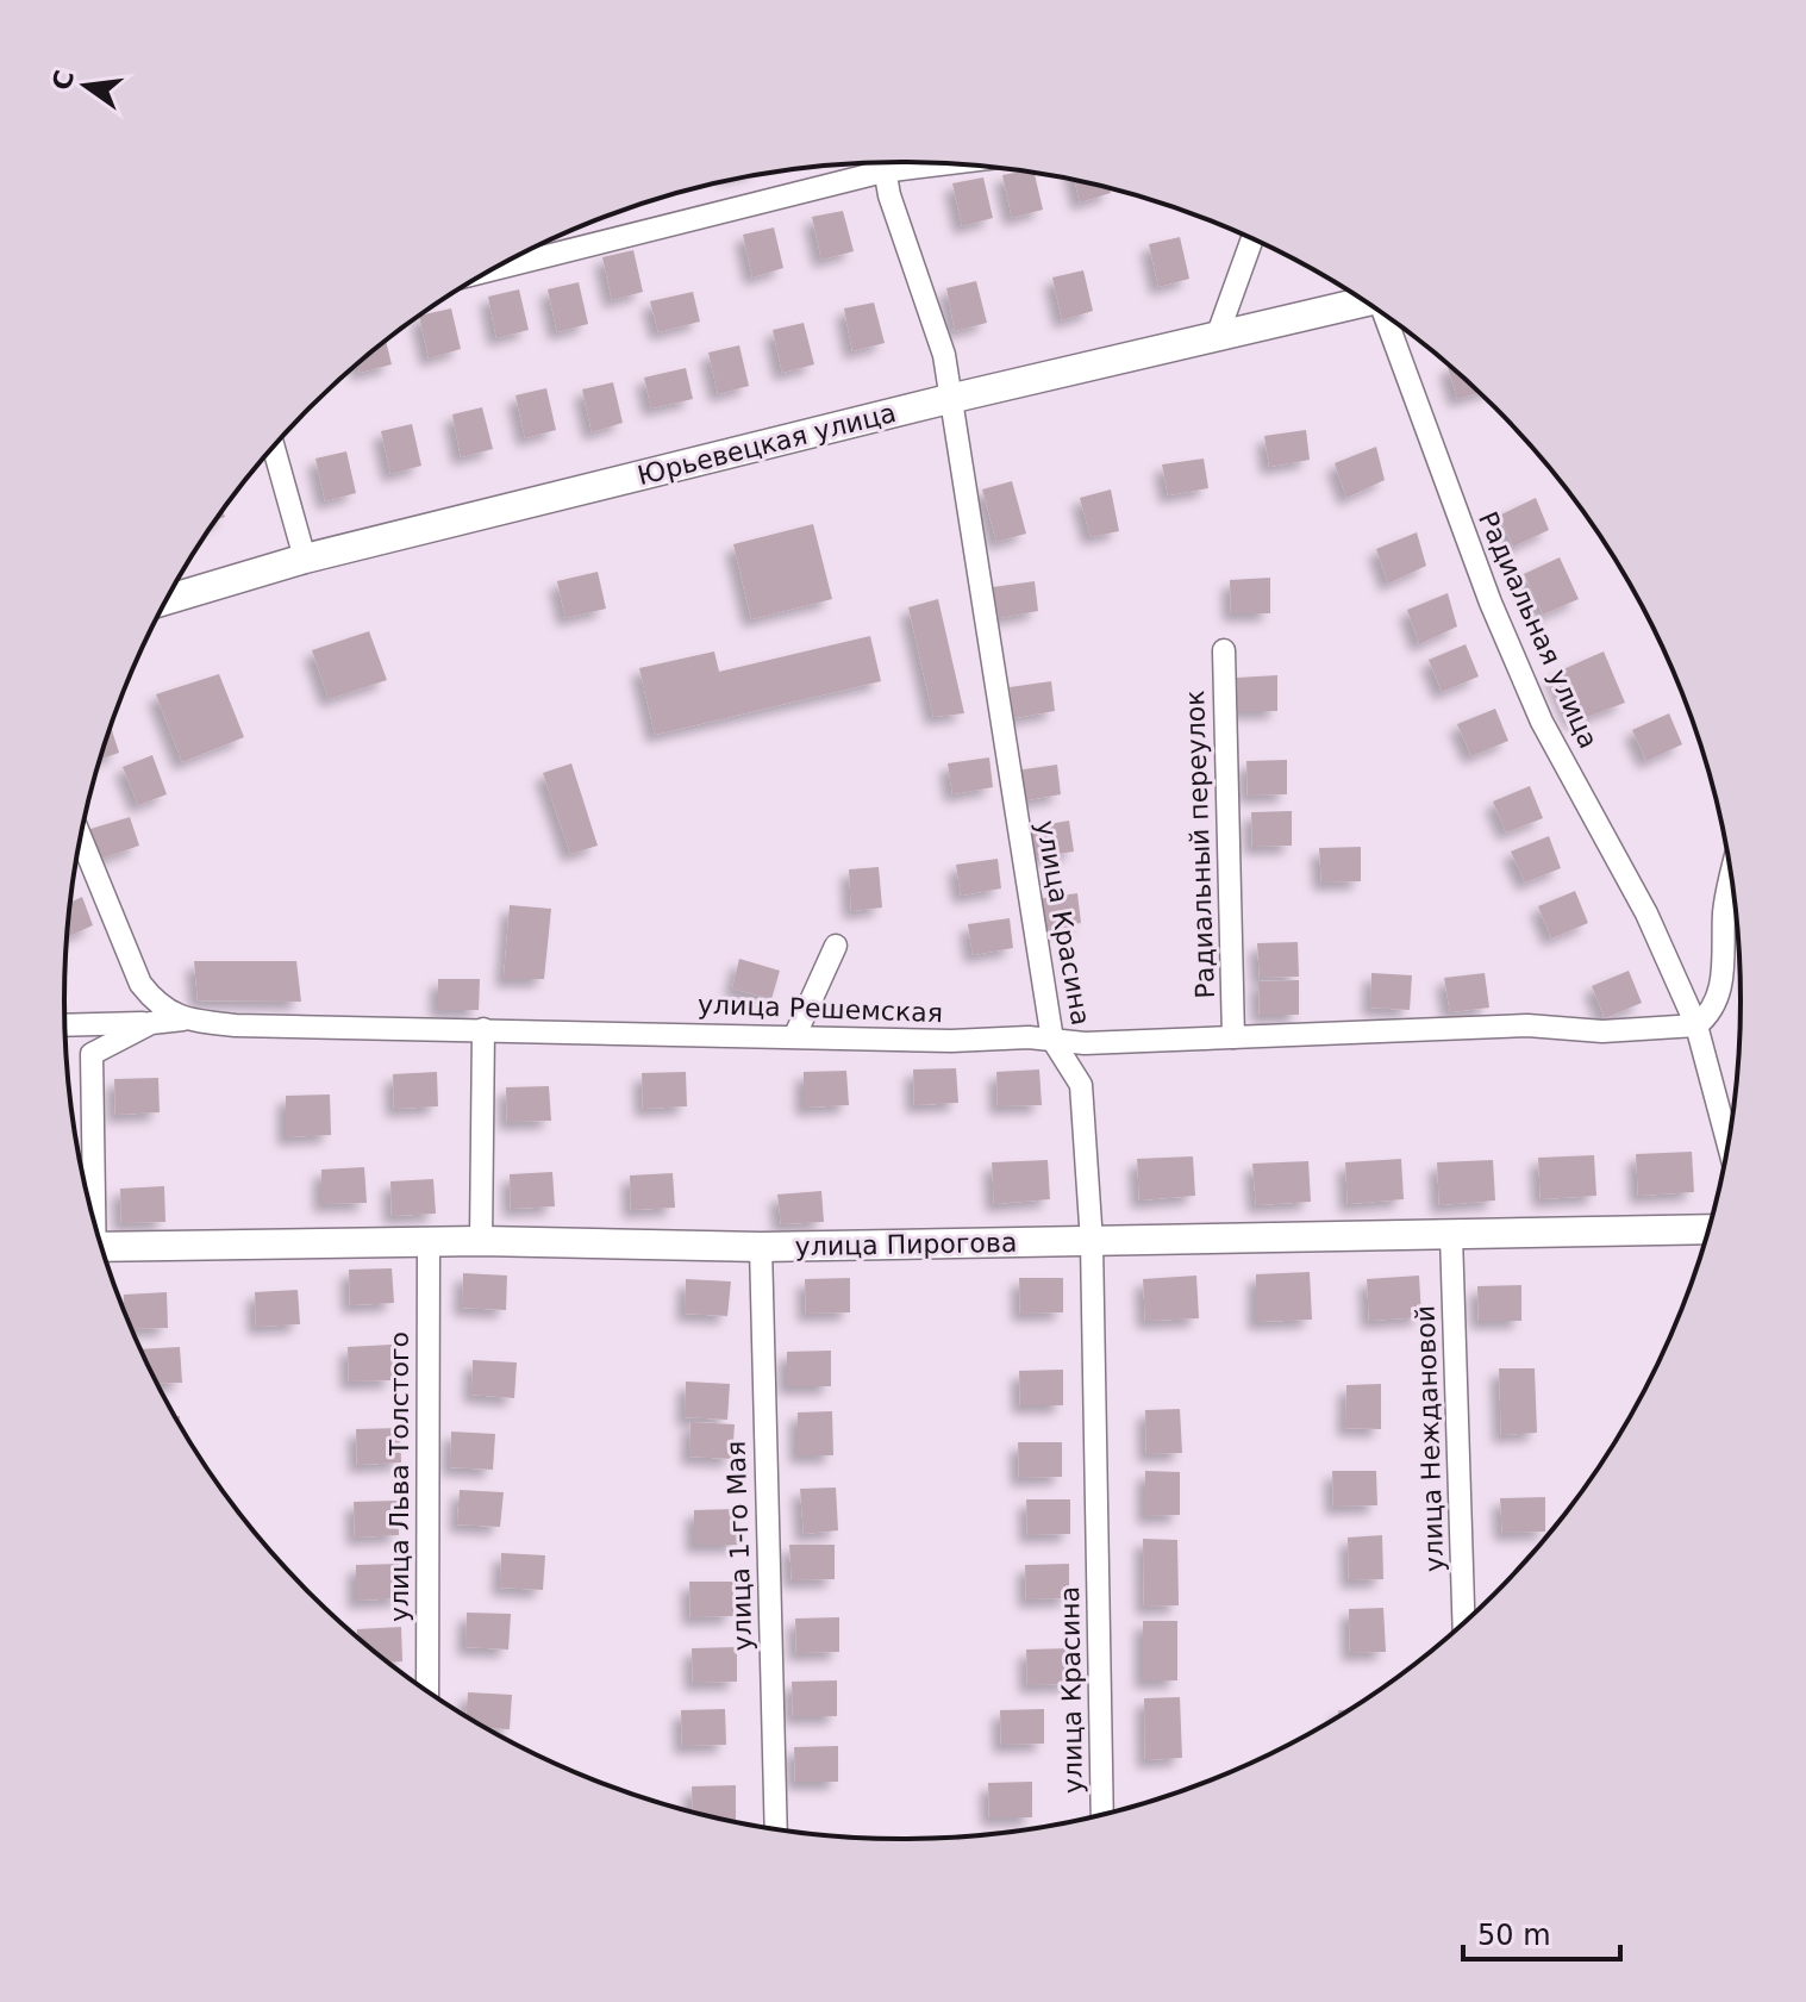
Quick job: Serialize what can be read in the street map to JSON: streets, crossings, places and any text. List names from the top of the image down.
{
  "streets": {
    "street": [
      "Юрьевецкая улица",
      "Радиальная улица",
      "Радиальный переулок",
      "улица Красина",
      "улица Решемская",
      "улица Пирогова",
      "улица Неждановой",
      "улица Льва Толстого",
      "улица 1-го Мая"
    ]
  },
  "crossings": [
    ["Юрьевецкая улица", "улица Красина"],
    ["Радиальная улица", "улица Решемская"],
    ["Радиальный переулок", "улица Решемская"],
    ["улица Красина", "улица Решемская"],
    ["улица Красина", "улица Пирогова"],
    ["улица Пирогова", "улица Неждановой"],
    ["улица Пирогова", "улица Льва Толстого"],
    ["улица Пирогова", "улица 1-го Мая"]
  ],
  "scale_bar": "50 m",
  "north": "left"
}
